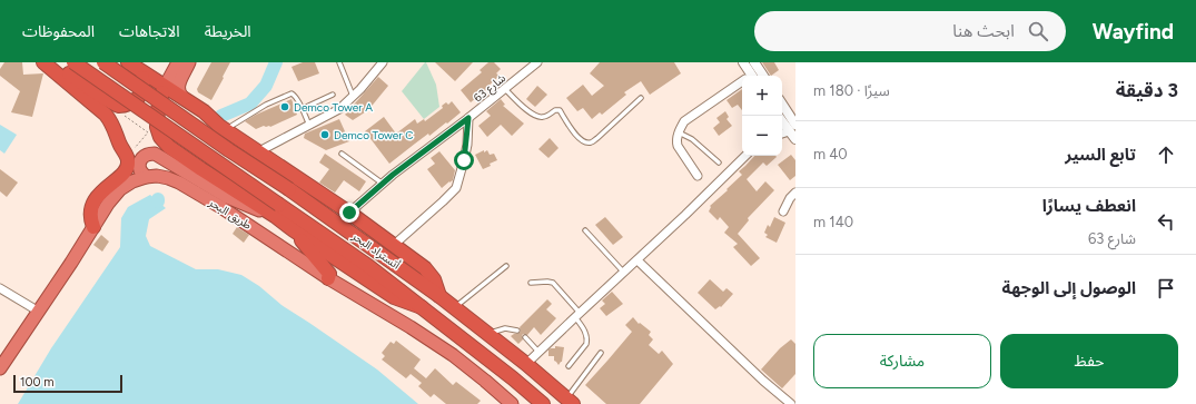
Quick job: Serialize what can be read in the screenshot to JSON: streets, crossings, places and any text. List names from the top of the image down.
{
  "streets": {
    "highway": ["طريق البحر", "أتستراد البحر"],
    "street": ["شارع 63"]
  },
  "places": ["Demco Tower A", "Demco Tower C"],
  "scale_bar": "100 m",
  "page": {
    "header": "Wayfind",
    "search": "ابحث هنا",
    "nav": ["الخريطة", "الاتجاهات", "المحفوظات"],
    "heading": ["3 دقيقة", "سيرًا · 180 m"],
    "map_buttons": ["+", "−"],
    "list": [
      ["تابع السير", "40 m"],
      ["انعطف يسارًا", "شارع 63", "140 m"],
      "الوصول إلى الوجهة"
    ],
    "buttons": ["حفظ", "مشاركة"],
    "scale": "100 m"
  }
}
